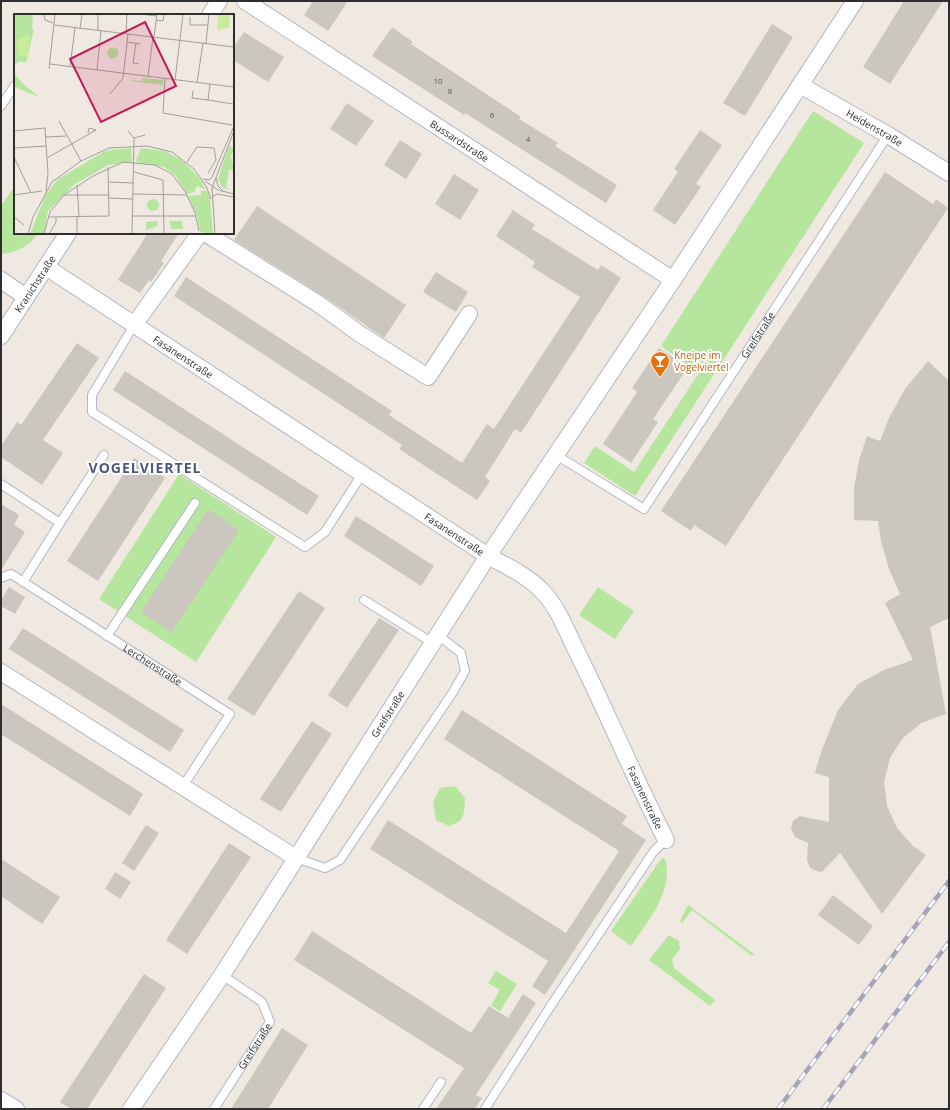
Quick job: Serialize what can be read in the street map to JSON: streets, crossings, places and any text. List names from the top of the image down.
{
  "streets": {
    "street": [
      "Heidenstraße",
      "Bussardstraße",
      "Kranichstraße",
      "Greifstraße",
      "Fasanenstraße"
    ],
    "lane": ["Lerchenstraße"]
  },
  "crossings": [
    ["Heidenstraße", "Greifstraße"],
    ["Bussardstraße", "Greifstraße"],
    ["Kranichstraße", "Fasanenstraße"],
    ["Greifstraße", "Fasanenstraße"]
  ],
  "districts": ["VOGELVIERTEL"],
  "places": {
    "bar": ["Kneipe im Vogelviertel"]
  },
  "house_numbers": [
    "10",
    "8",
    "6",
    "4"
  ]
}
